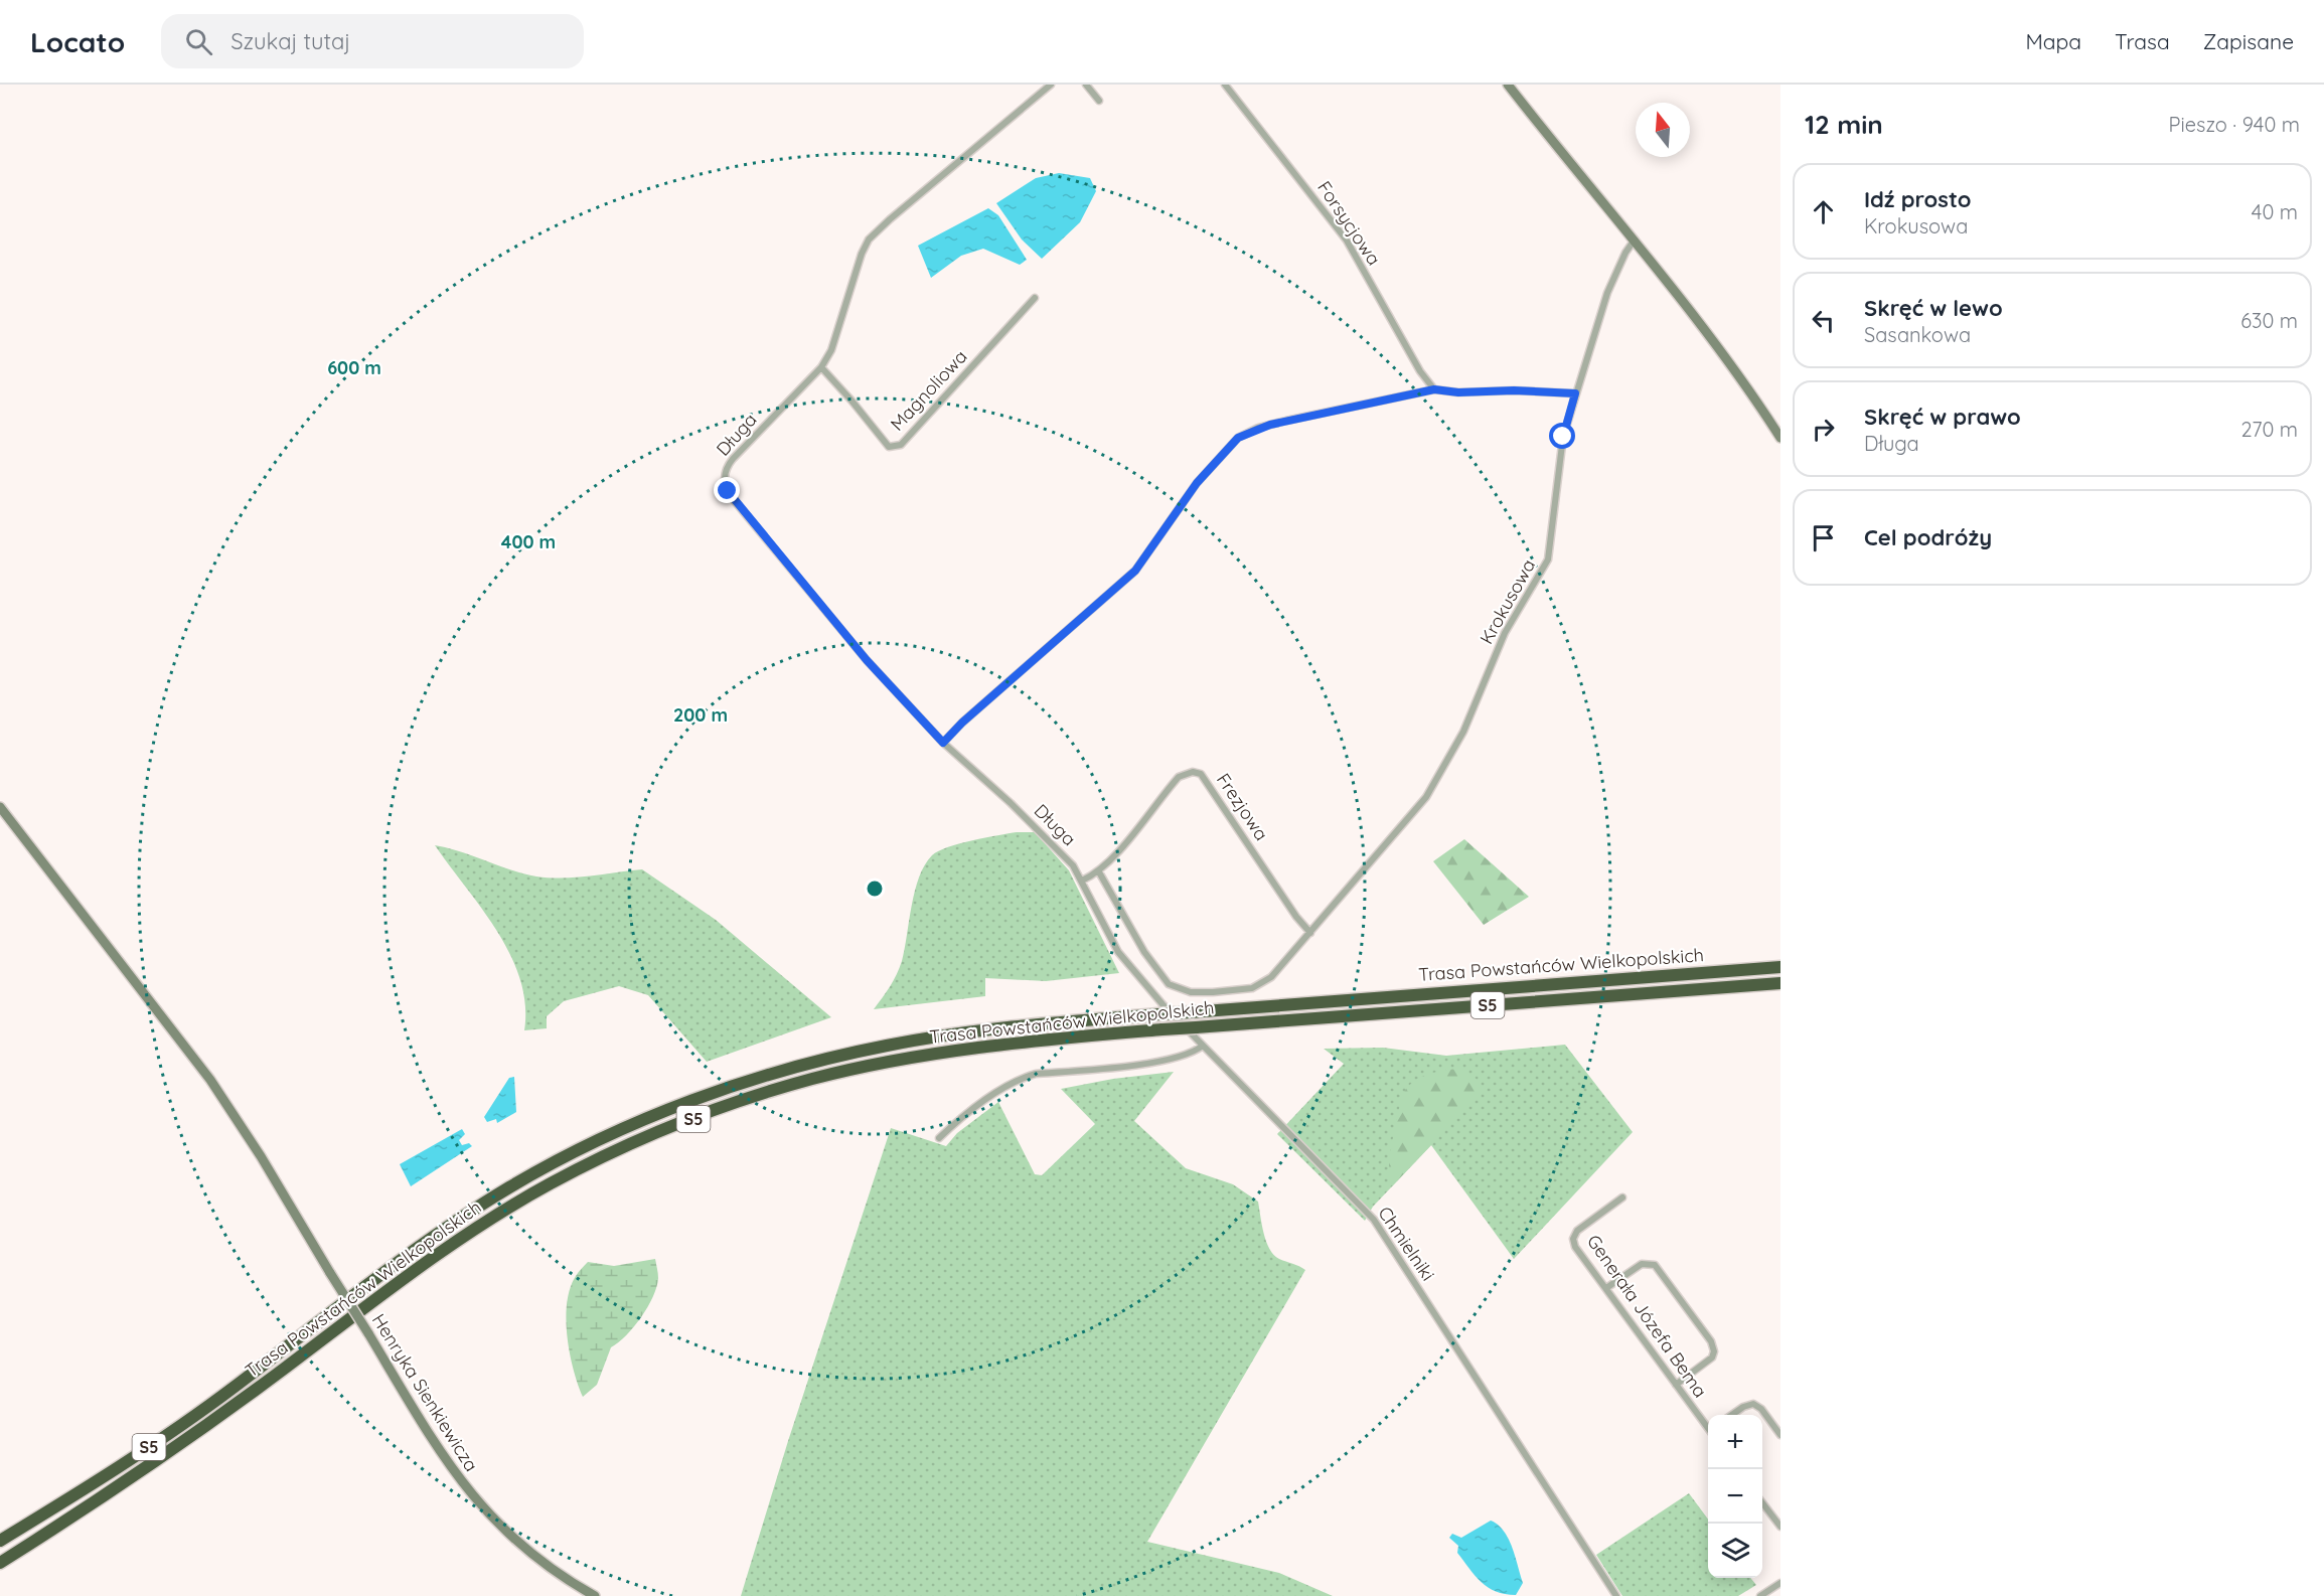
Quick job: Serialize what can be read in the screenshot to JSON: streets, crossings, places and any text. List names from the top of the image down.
{
  "streets": {
    "highway": ["Trasa Powstańców Wielkopolskich", "S5"],
    "street": [
      "Forsycjowa",
      "Magnoliowa",
      "Długa",
      "Krokusowa",
      "Frezjowa",
      "Chmielniki",
      "Generała Józefa Bema",
      "Henryka Sienkiewicza"
    ]
  },
  "crossings": [
    ["Magnoliowa", "Długa"],
    ["Długa", "Frezjowa"],
    ["Długa", "Chmielniki"],
    ["Krokusowa", "Frezjowa"]
  ],
  "north": "top",
  "page": {
    "header": "Locato",
    "search": "Szukaj tutaj",
    "nav": ["Mapa", "Trasa", "Zapisane"],
    "heading": ["12 min", "Pieszo · 940 m"],
    "list": [
      ["Idź prosto", "Krokusowa", "40 m"],
      ["Skręć w lewo", "Sasankowa", "630 m"],
      ["Skręć w prawo", "Długa", "270 m"],
      "Cel podróży"
    ],
    "map_buttons": ["+", "−"]
  },
  "rings": ["600 m", "400 m", "200 m"]
}
